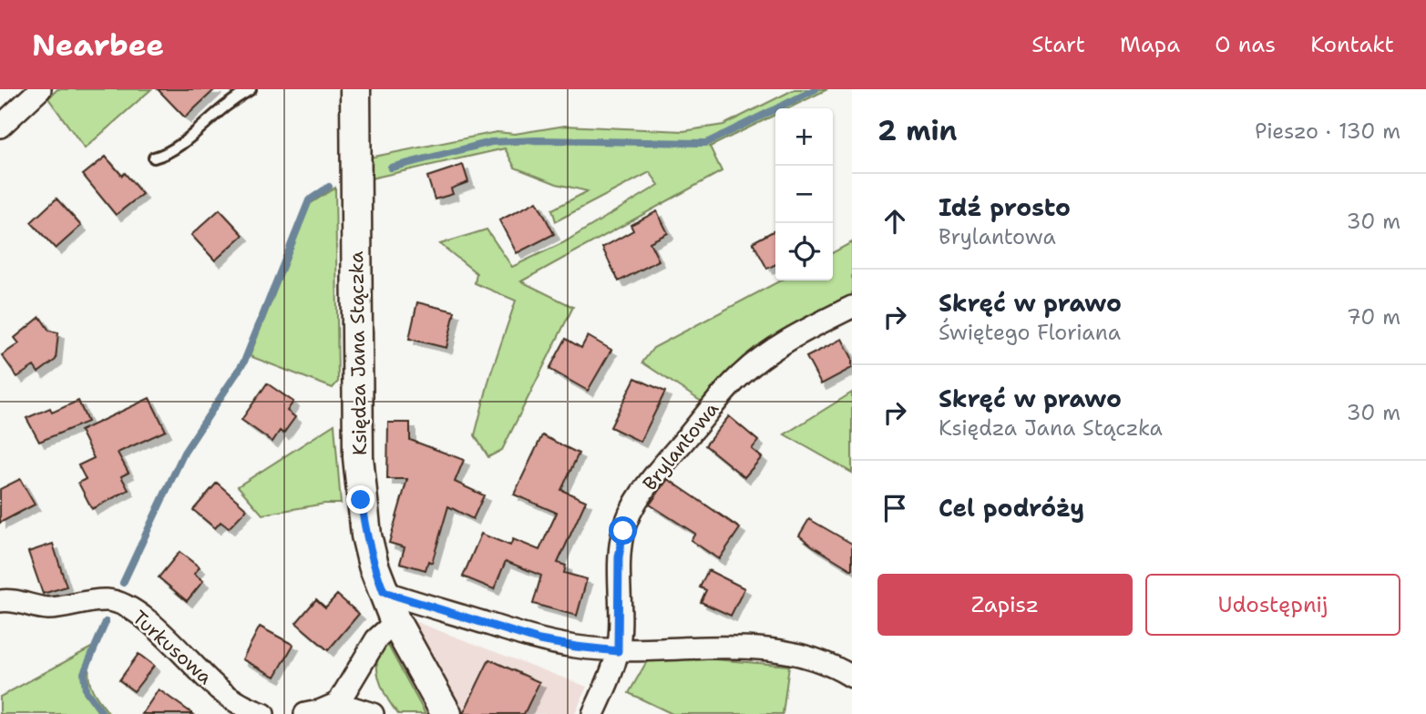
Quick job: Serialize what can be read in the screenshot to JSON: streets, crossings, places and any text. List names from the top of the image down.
{
  "streets": {
    "street": ["Księdza Jana Stączka", "Brylantowa", "Turkusowa"]
  },
  "page": {
    "header": "Nearbee",
    "nav": [
      "Start",
      "Mapa",
      "O nas",
      "Kontakt"
    ],
    "heading": ["2 min", "Pieszo · 130 m"],
    "map_buttons": ["+", "−"],
    "list": [
      ["Idź prosto", "Brylantowa", "30 m"],
      ["Skręć w prawo", "Świętego Floriana", "70 m"],
      ["Skręć w prawo", "Księdza Jana Stączka", "30 m"],
      "Cel podróży"
    ],
    "buttons": ["Zapisz", "Udostępnij"]
  }
}
